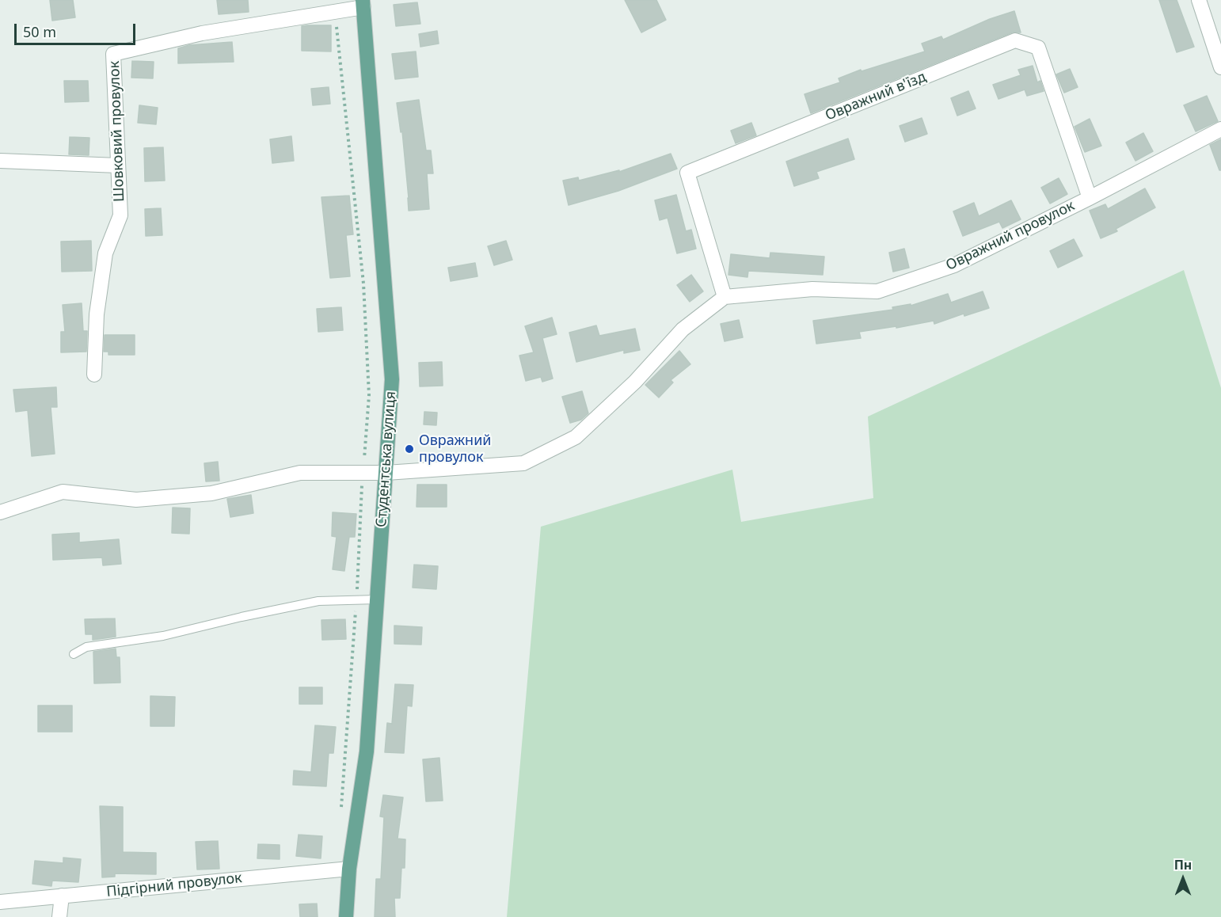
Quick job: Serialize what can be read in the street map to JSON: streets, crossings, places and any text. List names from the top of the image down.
{
  "streets": {
    "main road": ["Студентська вулиця"],
    "street": [
      "Овражний в'їзд",
      "Шовковий провулок",
      "Овражний провулок",
      "Підгірний провулок"
    ]
  },
  "crossings": [
    ["Овражний в'їзд", "Овражний провулок"],
    ["Шовковий провулок", "Студентська вулиця"],
    ["Студентська вулиця", "Підгірний провулок"]
  ],
  "places": ["Овражний провулок"],
  "scale_bar": "50 m",
  "north": "top"
}
